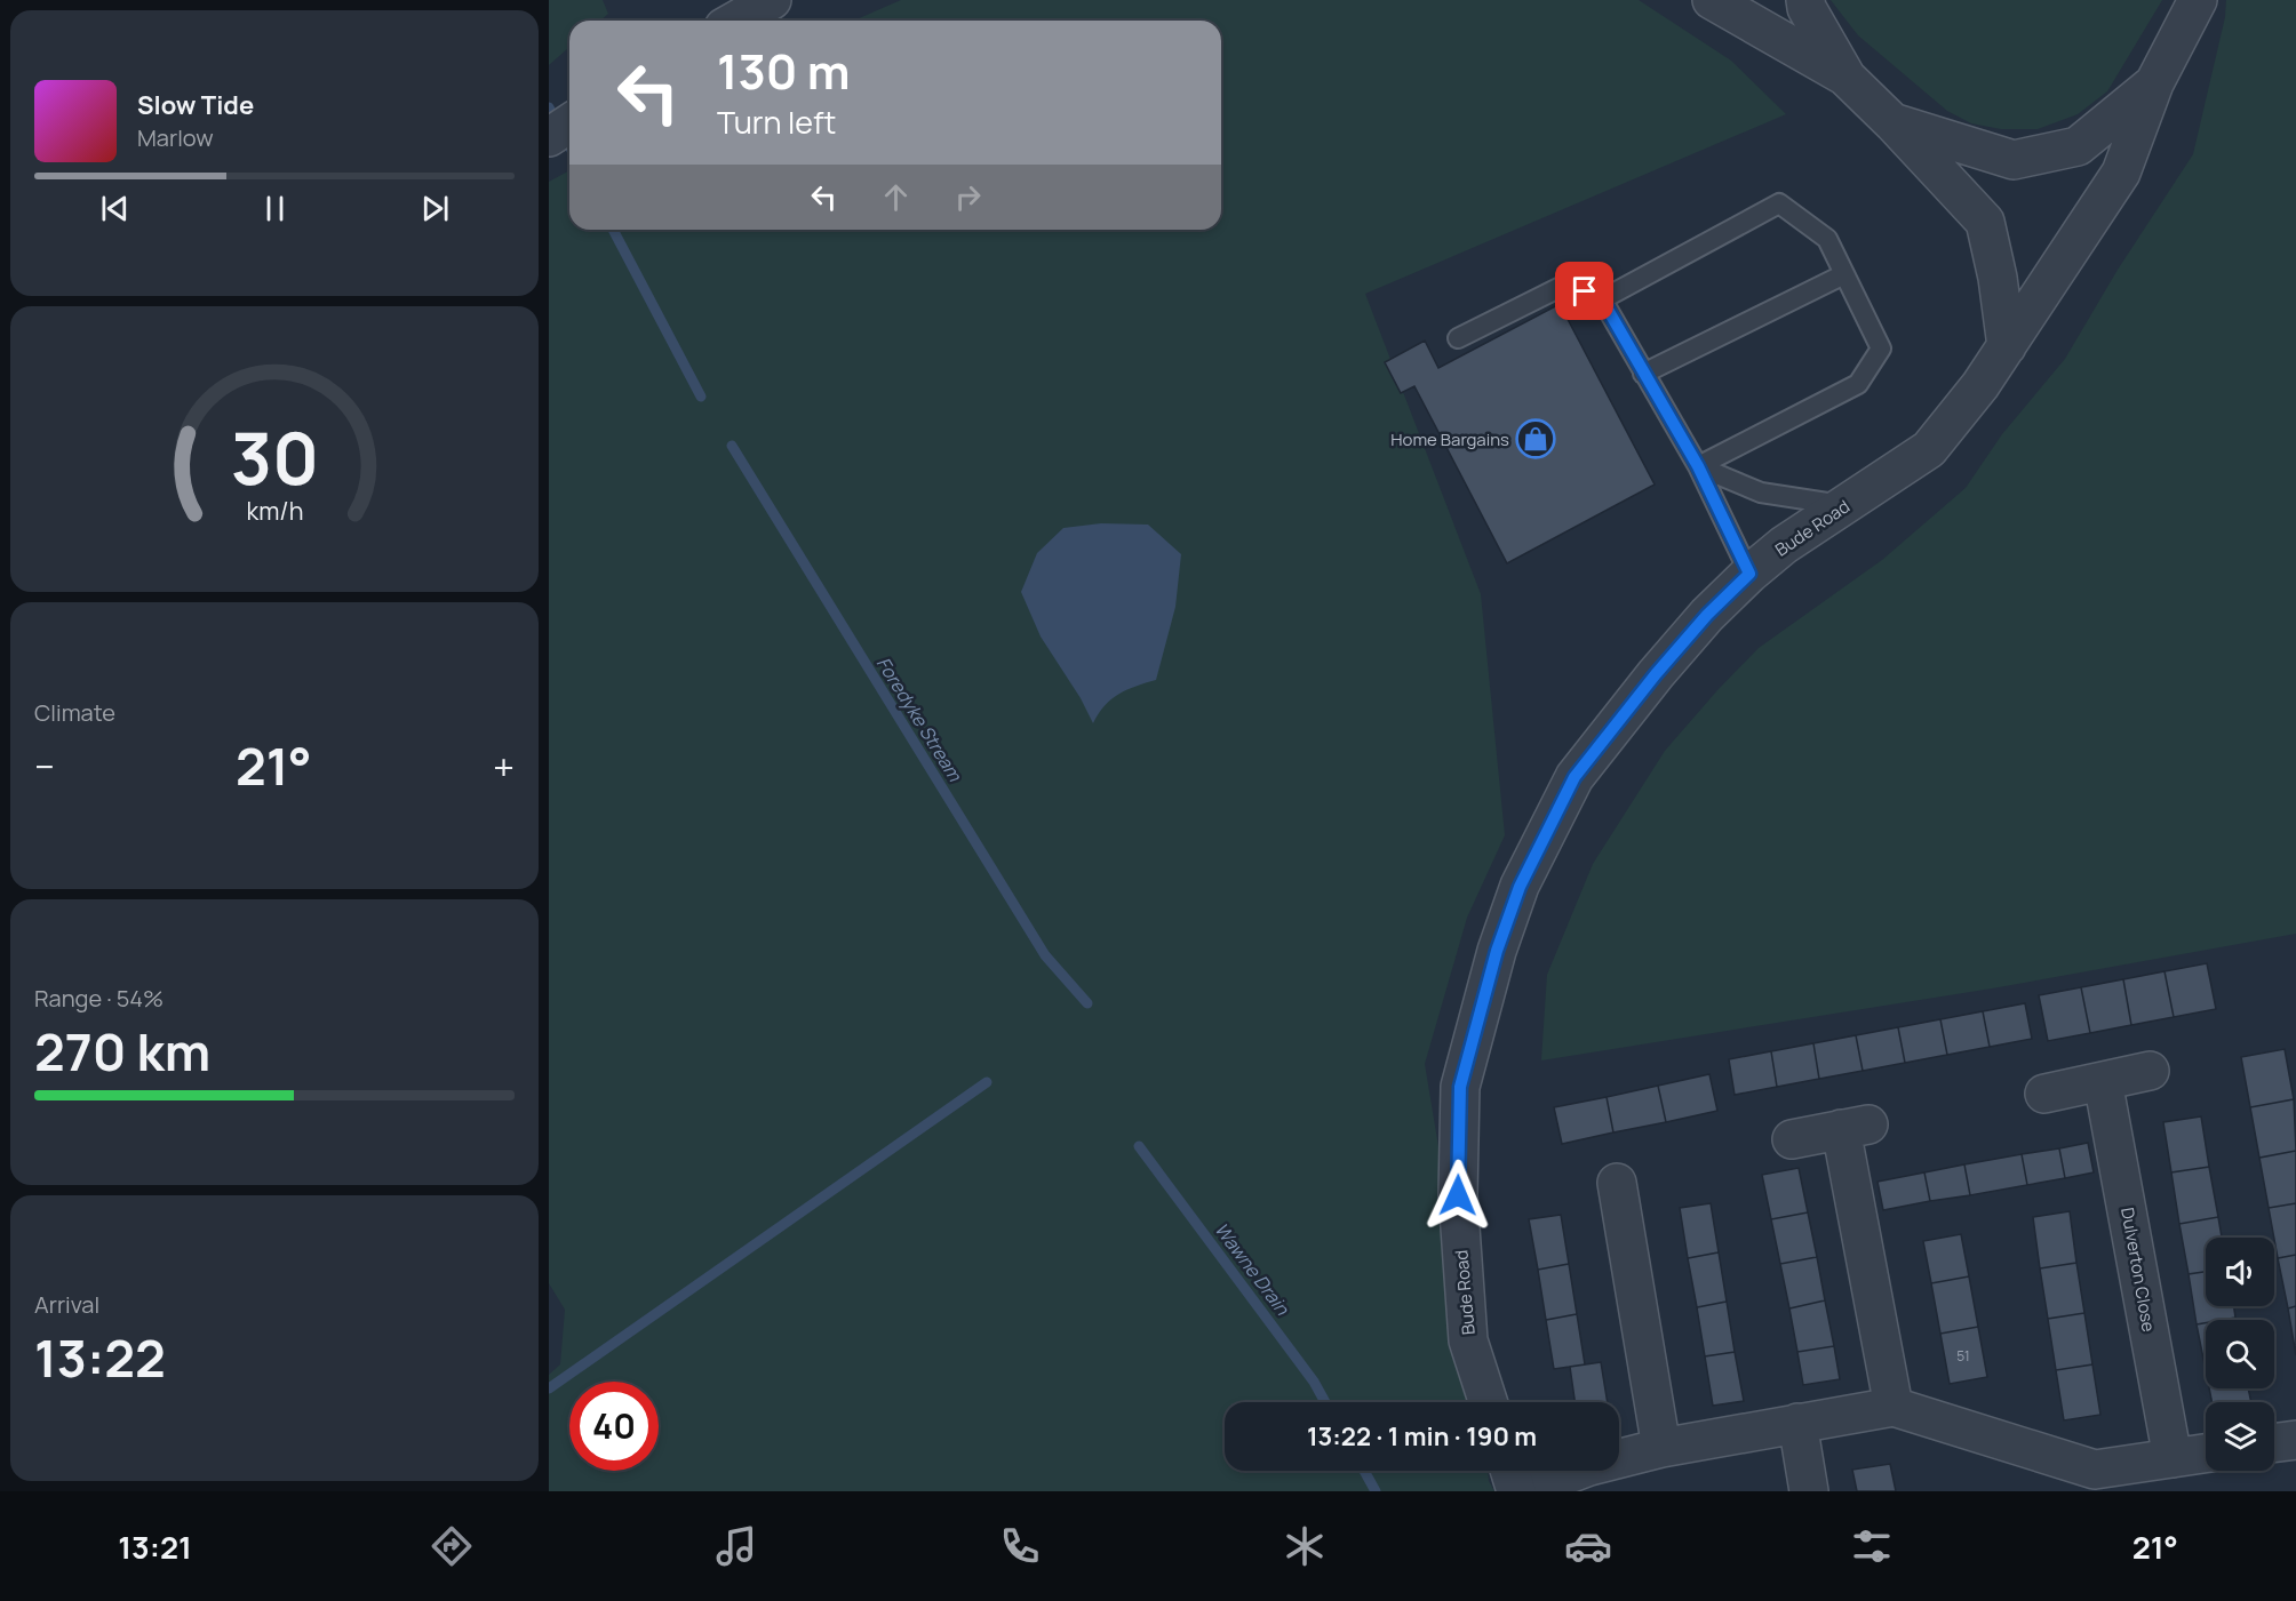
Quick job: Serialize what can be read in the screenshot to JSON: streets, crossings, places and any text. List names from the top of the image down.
{
  "streets": {
    "street": ["Bude Road", "Dulverton Close"]
  },
  "water": ["Foredyke Stream", "Wawne Drain"],
  "places": {
    "shop": ["Home Bargains"]
  },
  "house_numbers": ["51"],
  "page": {
    "turn": ["130 m", "Turn left"],
    "song": ["Slow Tide", "Marlow"],
    "tile": [
      "Climate",
      ["Range · 54%", "270 km"],
      ["Arrival", "13:22"]
    ],
    "heat": ["−", "21°", "+"],
    "limit": "40",
    "trip": "13:22 · 1 min · 190 m",
    "tabs": ["13:21", "21°"],
    "gauge": ["30", "km/h"]
  }
}
